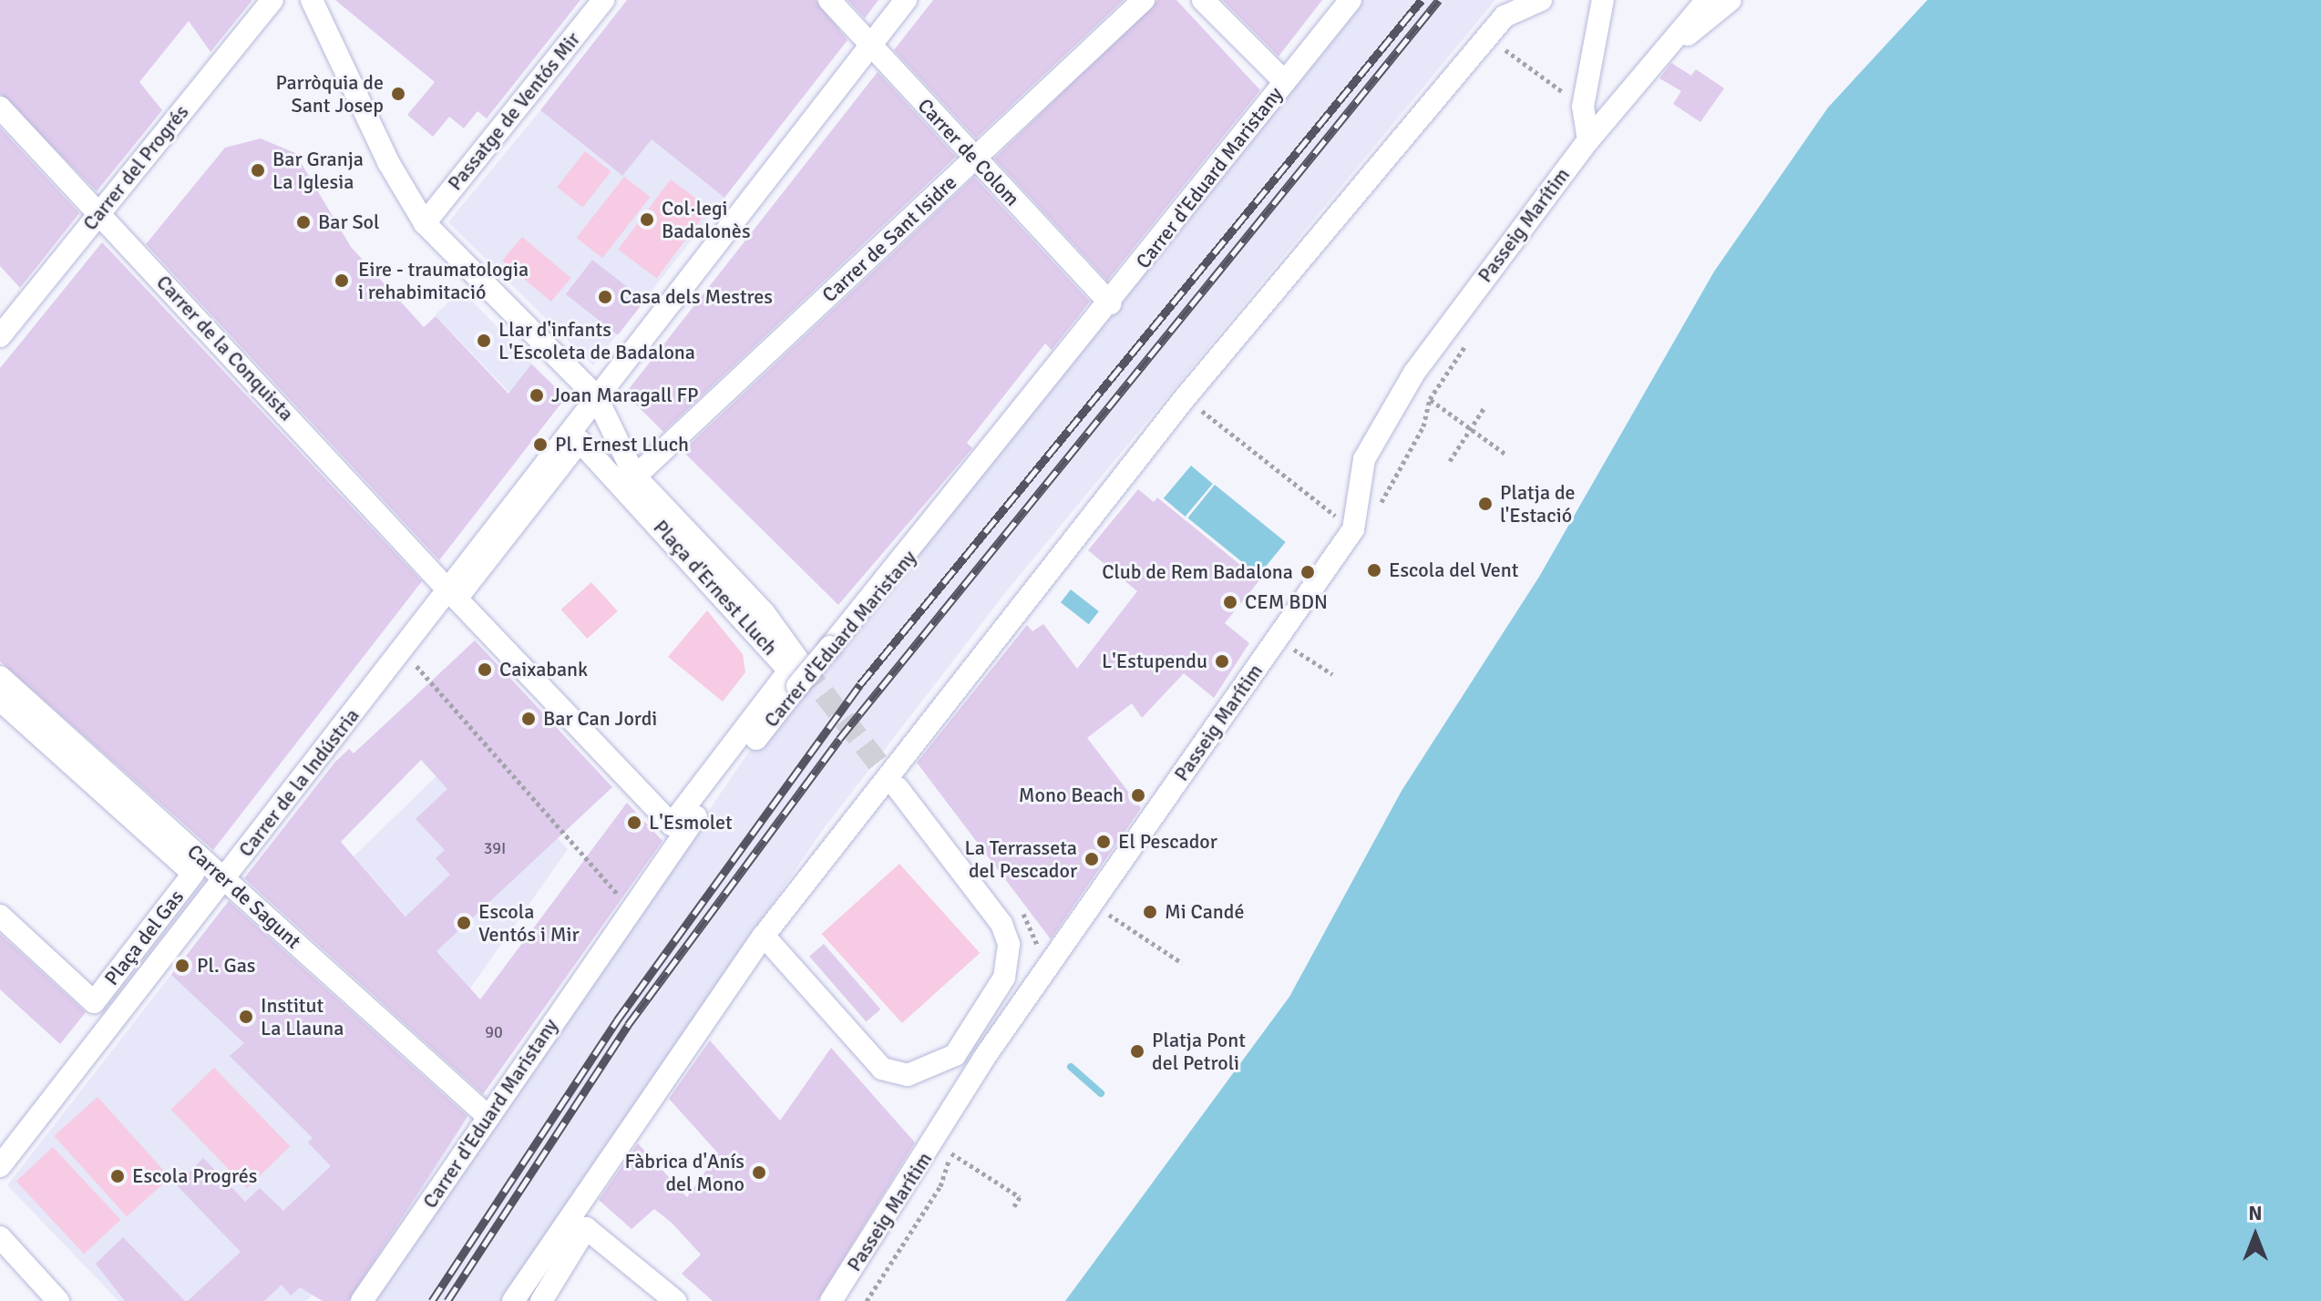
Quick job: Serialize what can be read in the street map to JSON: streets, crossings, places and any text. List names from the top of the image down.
{
  "streets": {
    "street": [
      "Passatge de Ventós Mir",
      "Carrer de Colom",
      "Carrer del Progrés",
      "Carrer d'Eduard Maristany",
      "Passeig Marítim",
      "Carrer de Sant Isidre",
      "Carrer de la Conquista",
      "Plaça d'Ernest Lluch",
      "Carrer de la Indústria",
      "Carrer de Sagunt",
      "Plaça del Gas"
    ]
  },
  "crossings": [
    ["Carrer de Colom", "Carrer d'Eduard Maristany"],
    ["Carrer de Colom", "Carrer de Sant Isidre"],
    ["Carrer de Colom", "Carrer de la Indústria"],
    ["Carrer del Progrés", "Carrer de la Conquista"],
    ["Carrer d'Eduard Maristany", "Carrer de Sagunt"],
    ["Carrer de la Conquista", "Plaça d'Ernest Lluch"],
    ["Carrer de la Conquista", "Carrer de la Indústria"],
    ["Plaça d'Ernest Lluch", "Carrer de la Indústria"],
    ["Carrer de la Indústria", "Carrer de Sagunt"]
  ],
  "places": [
    "Parròquia de Sant Josep",
    "Bar Granja La Iglesia",
    "Col·legi Badalonès",
    "Bar Sol",
    "Eire - traumatologia i rehabimitació",
    "Casa dels Mestres",
    "Llar d'infants L'Escoleta de Badalona",
    "Joan Maragall FP",
    "Pl. Ernest Lluch",
    "Platja de l'Estació",
    "Escola del Vent",
    "Club de Rem Badalona",
    "CEM BDN",
    "L'Estupendu",
    "Caixabank",
    "Bar Can Jordi",
    "Mono Beach",
    "L'Esmolet",
    "El Pescador",
    "La Terrasseta del Pescador",
    "Mi Candé",
    "Escola Ventós i Mir",
    "Pl. Gas",
    "Institut La Llauna",
    "Platja Pont del Petroli",
    "Fàbrica d'Anís del Mono",
    "Escola Progrés"
  ],
  "house_numbers": ["39I", "90"],
  "north": "top"
}
